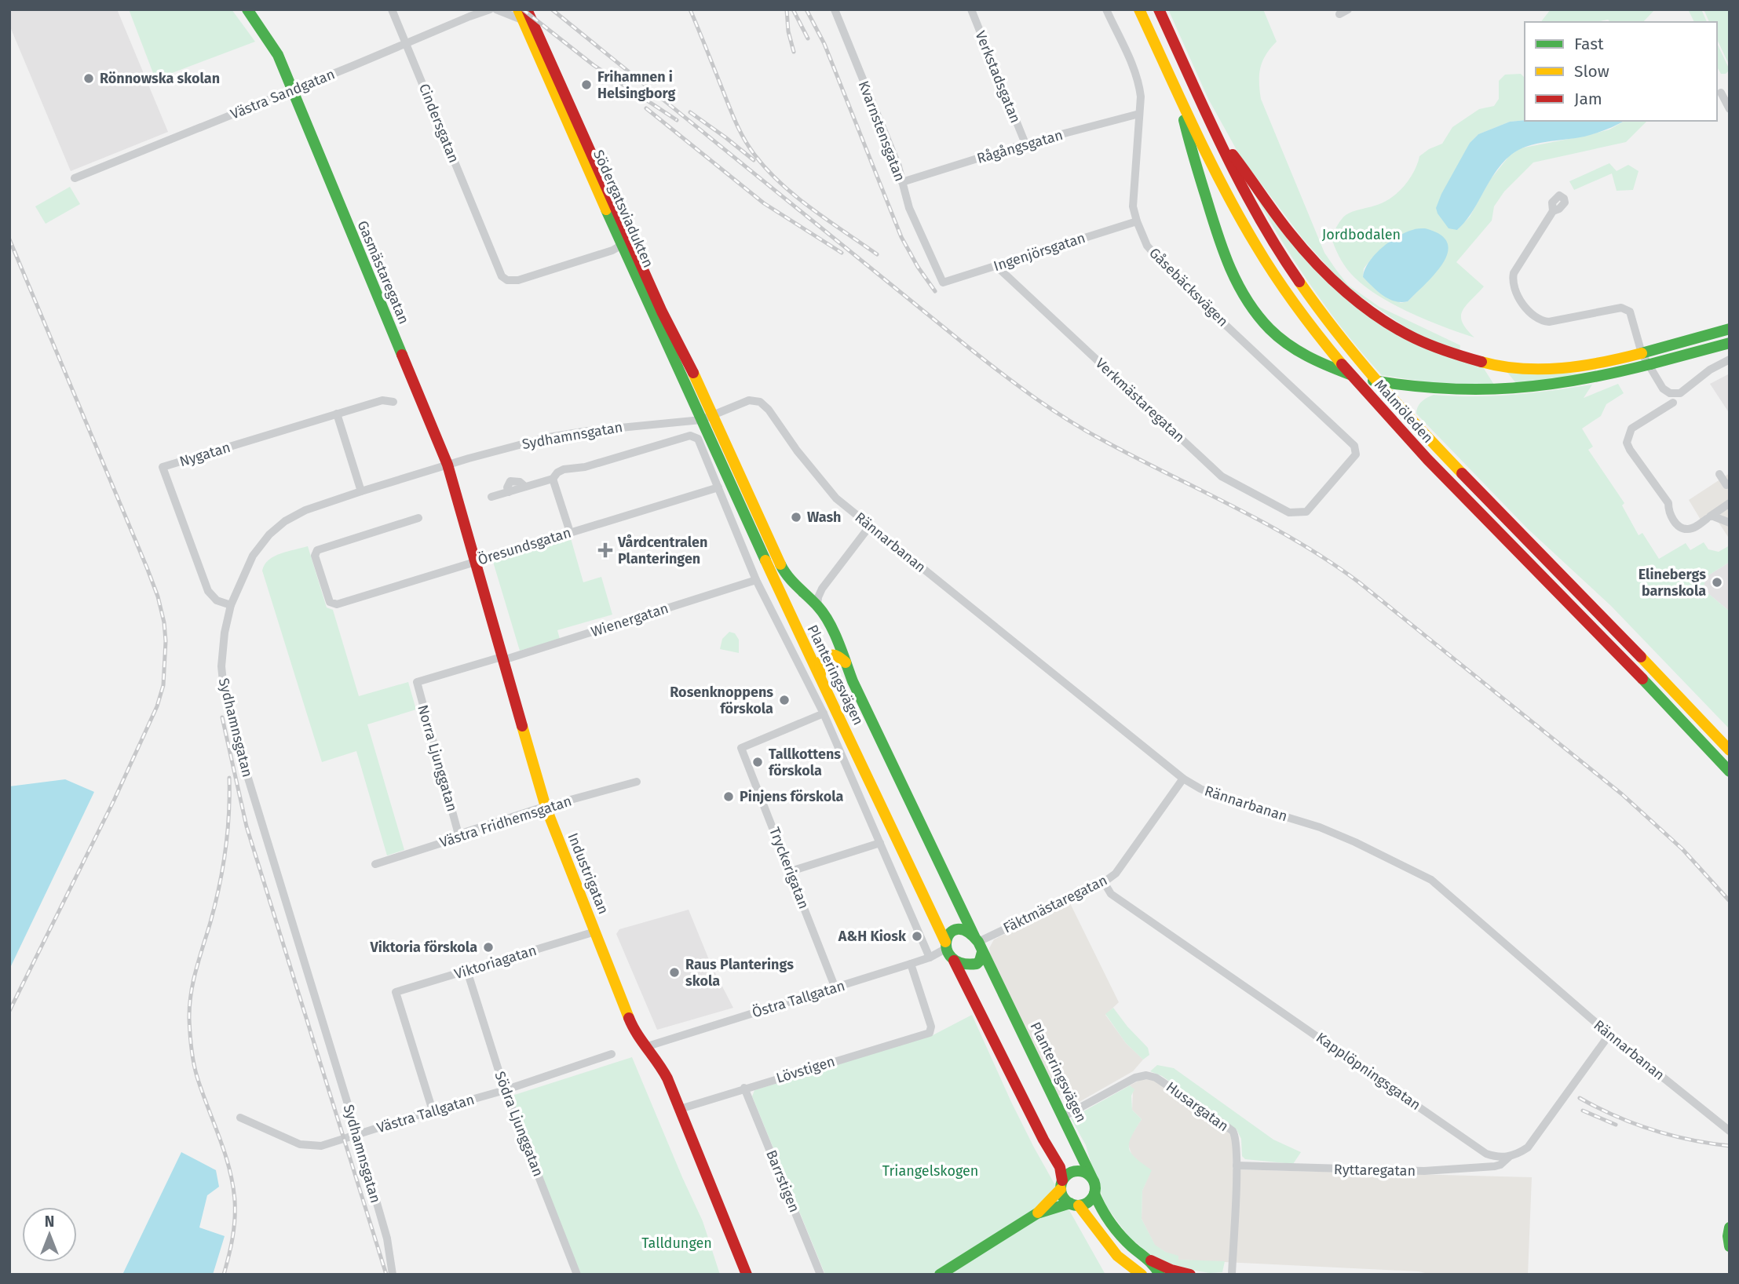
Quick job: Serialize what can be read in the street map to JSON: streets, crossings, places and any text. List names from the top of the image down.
{
  "streets": {
    "main road": [
      "Södergatsviadukten",
      "Gasmästaregatan",
      "Malmöleden",
      "Planteringsvägen",
      "Industrigatan"
    ],
    "street": [
      "Verkstadsgatan",
      "Västra Sandgatan",
      "Cindersgatan",
      "Kvarnstensgatan",
      "Rågångsgatan",
      "Ingenjörsgatan",
      "Gåsebäcksvägen",
      "Verkmästaregatan",
      "Sydhamnsgatan",
      "Nygatan",
      "Rännarbanan",
      "Öresundsgatan",
      "Wienergatan",
      "Norra Ljunggatan",
      "Västra Fridhemsgatan",
      "Tryckerigatan",
      "Fäktmästaregatan",
      "Viktoriagatan",
      "Östra Tallgatan",
      "Lövstigen",
      "Kapplöpningsgatan",
      "Husargatan",
      "Västra Tallgatan",
      "Södra Ljunggatan",
      "Ryttaregatan",
      "Barrstigen"
    ]
  },
  "crossings": [
    ["Verkstadsgatan", "Rågångsgatan"],
    ["Västra Sandgatan", "Cindersgatan"],
    ["Västra Sandgatan", "Gasmästaregatan"],
    ["Kvarnstensgatan", "Rågångsgatan"],
    ["Kvarnstensgatan", "Ingenjörsgatan"],
    ["Rågångsgatan", "Gåsebäcksvägen"],
    ["Södergatsviadukten", "Sydhamnsgatan"],
    ["Södergatsviadukten", "Rännarbanan"],
    ["Södergatsviadukten", "Planteringsvägen"],
    ["Ingenjörsgatan", "Gåsebäcksvägen"],
    ["Ingenjörsgatan", "Verkmästaregatan"],
    ["Gasmästaregatan", "Sydhamnsgatan"],
    ["Gasmästaregatan", "Industrigatan"],
    ["Gåsebäcksvägen", "Verkmästaregatan"],
    ["Sydhamnsgatan", "Nygatan"],
    ["Sydhamnsgatan", "Rännarbanan"],
    ["Sydhamnsgatan", "Planteringsvägen"],
    ["Sydhamnsgatan", "Industrigatan"],
    ["Sydhamnsgatan", "Västra Tallgatan"],
    ["Rännarbanan", "Planteringsvägen"],
    ["Rännarbanan", "Fäktmästaregatan"],
    ["Öresundsgatan", "Planteringsvägen"],
    ["Öresundsgatan", "Industrigatan"],
    ["Wienergatan", "Planteringsvägen"],
    ["Wienergatan", "Norra Ljunggatan"],
    ["Wienergatan", "Industrigatan"],
    ["Planteringsvägen", "Tryckerigatan"],
    ["Planteringsvägen", "Fäktmästaregatan"],
    ["Planteringsvägen", "Östra Tallgatan"],
    ["Planteringsvägen", "Husargatan"],
    ["Norra Ljunggatan", "Västra Fridhemsgatan"],
    ["Västra Fridhemsgatan", "Industrigatan"],
    ["Tryckerigatan", "Östra Tallgatan"],
    ["Industrigatan", "Viktoriagatan"],
    ["Industrigatan", "Östra Tallgatan"],
    ["Industrigatan", "Lövstigen"],
    ["Fäktmästaregatan", "Östra Tallgatan"],
    ["Fäktmästaregatan", "Kapplöpningsgatan"],
    ["Viktoriagatan", "Västra Tallgatan"],
    ["Viktoriagatan", "Södra Ljunggatan"],
    ["Östra Tallgatan", "Lövstigen"],
    ["Lövstigen", "Barrstigen"],
    ["Kapplöpningsgatan", "Ryttaregatan"],
    ["Husargatan", "Ryttaregatan"],
    ["Västra Tallgatan", "Södra Ljunggatan"]
  ],
  "parks": ["Jordbodalen", "Triangelskogen", "Talldungen"],
  "places": {
    "other": [
      "Rönnowska skolan",
      "Frihamnen i Helsingborg",
      "Wash",
      "Elinebergs barnskola",
      "Rosenknoppens förskola",
      "Tallkottens förskola",
      "Pinjens förskola",
      "A&H Kiosk",
      "Viktoria förskola",
      "Raus Planterings skola"
    ],
    "health": ["Vårdcentralen Planteringen"]
  },
  "legend": ["Fast", "Slow", "Jam"],
  "north": "top"
}
